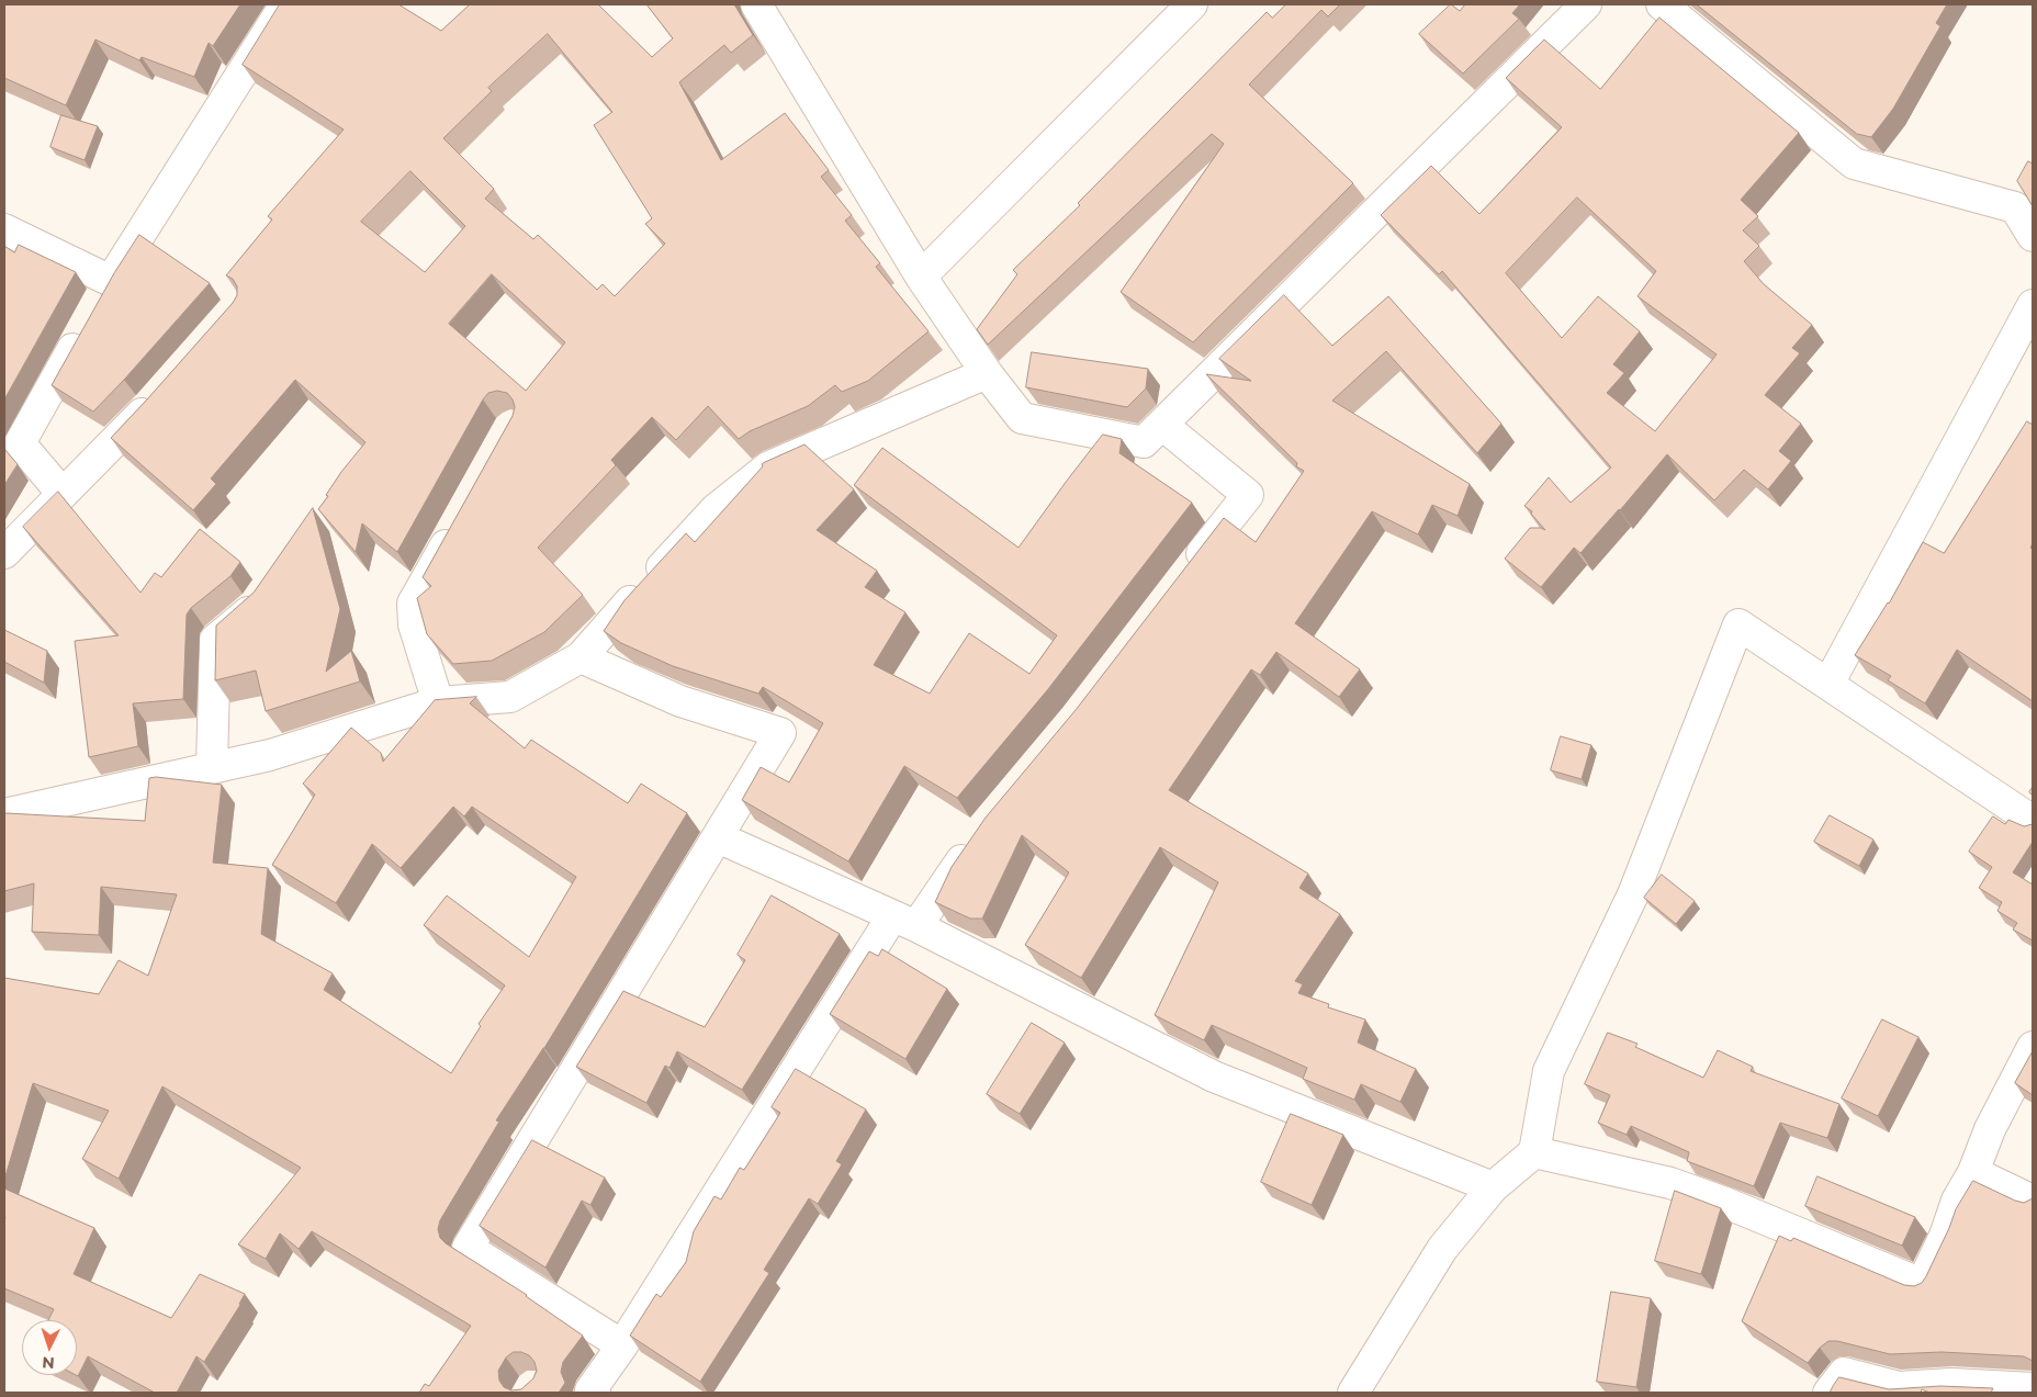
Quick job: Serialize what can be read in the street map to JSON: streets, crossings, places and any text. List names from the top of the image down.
{
  "north": "bottom"
}
